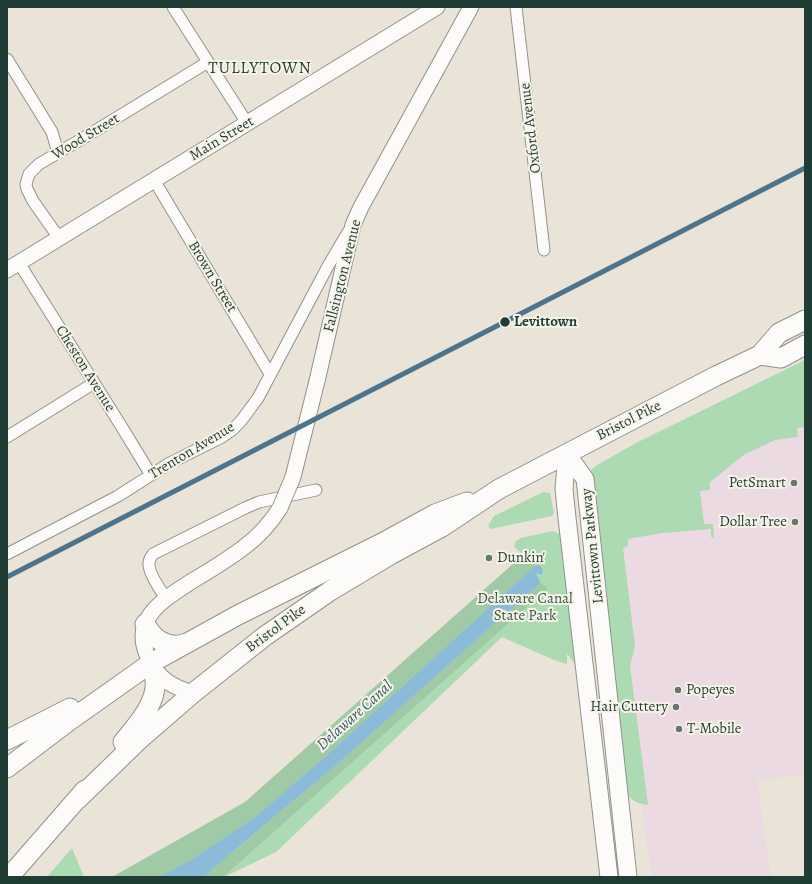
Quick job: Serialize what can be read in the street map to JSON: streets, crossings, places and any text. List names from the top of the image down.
{
  "streets": {
    "highway": ["Bristol Pike"],
    "main road": ["Main Street", "Fallsington Avenue", "Levittown Parkway"],
    "street": [
      "Oxford Avenue",
      "Wood Street",
      "Brown Street",
      "Cheston Avenue",
      "Trenton Avenue"
    ]
  },
  "crossings": [
    ["Wood Street", "Main Street"],
    ["Main Street", "Brown Street"],
    ["Main Street", "Cheston Avenue"],
    ["Fallsington Avenue", "Bristol Pike"],
    ["Fallsington Avenue", "Trenton Avenue"],
    ["Brown Street", "Trenton Avenue"],
    ["Cheston Avenue", "Trenton Avenue"],
    ["Bristol Pike", "Levittown Parkway"]
  ],
  "districts": ["TULLYTOWN"],
  "water": ["Delaware Canal"],
  "parks": ["Delaware Canal State Park"],
  "places": [
    "Levittown",
    "PetSmart",
    "Dollar Tree",
    "Dunkin'",
    "Popeyes",
    "Hair Cuttery",
    "T-Mobile"
  ]
}
